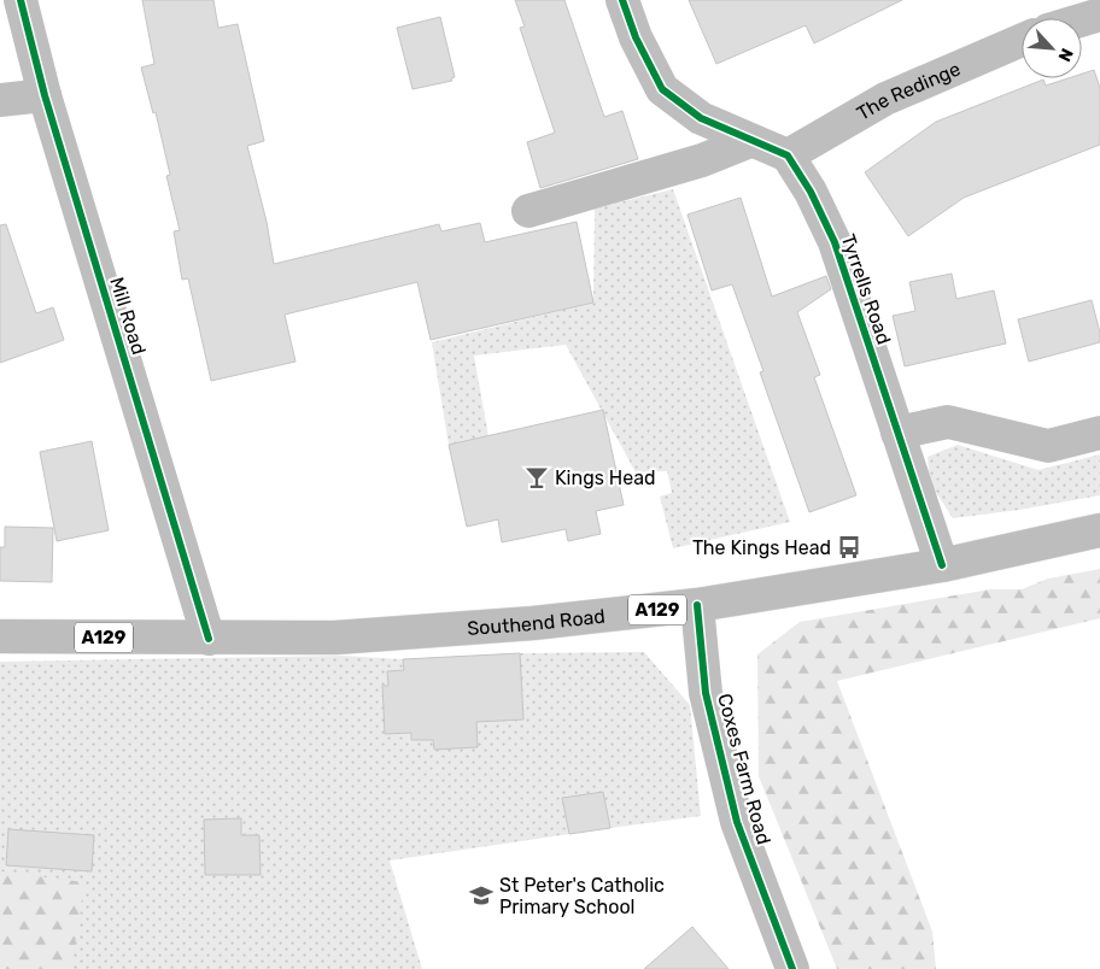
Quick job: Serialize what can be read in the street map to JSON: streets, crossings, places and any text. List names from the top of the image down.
{
  "streets": {
    "main road": ["A129", "Southend Road"],
    "street": [
      "The Redinge",
      "Tyrrells Road",
      "Mill Road",
      "Coxes Farm Road"
    ]
  },
  "crossings": [
    ["The Redinge", "Tyrrells Road"],
    ["Tyrrells Road", "Southend Road"],
    ["Mill Road", "Southend Road"],
    ["Southend Road", "Coxes Farm Road"]
  ],
  "places": {
    "bar": ["Kings Head"],
    "bus stop": ["The Kings Head"],
    "school or university": ["St Peter's Catholic Primary School"]
  },
  "north": "bottom right"
}
